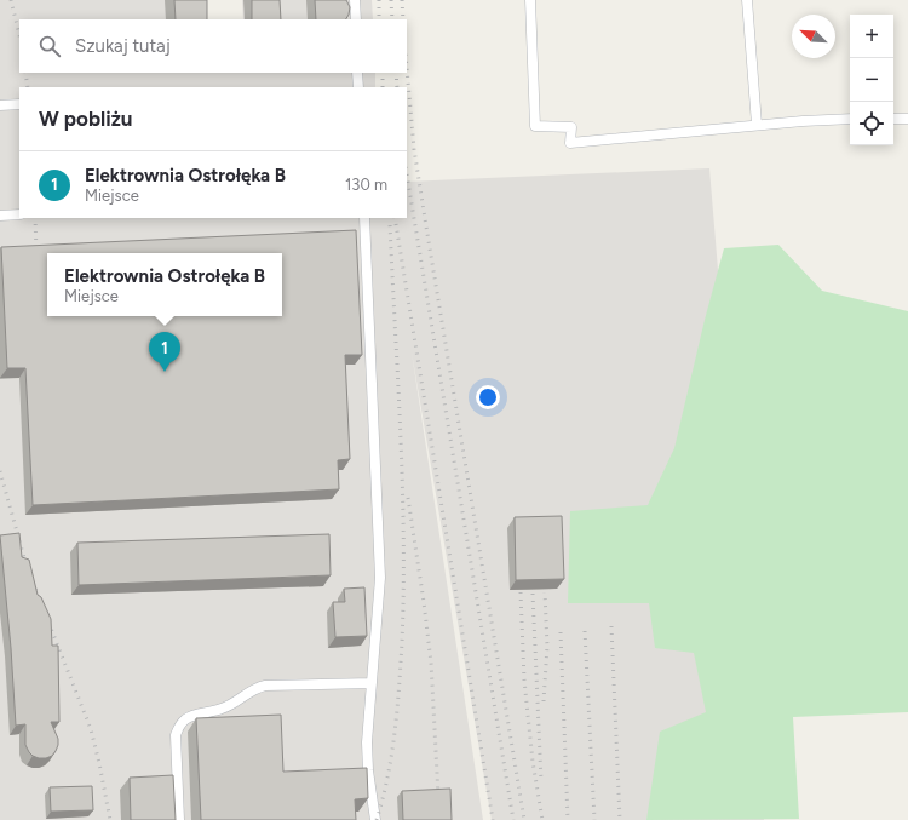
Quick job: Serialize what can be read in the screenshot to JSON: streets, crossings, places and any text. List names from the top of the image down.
{
  "north": "top left",
  "page": {
    "map_buttons": ["+", "−"],
    "search": "Szukaj tutaj",
    "heading": "W pobliżu",
    "list": [
      {
        "mark": "1",
        "name": "Elektrownia Ostrołęka B",
        "note": "Miejsce",
        "value": "130 m"
      }
    ],
    "popup": ["Elektrownia Ostrołęka B", "Miejsce"],
    "pins": "1"
  }
}
